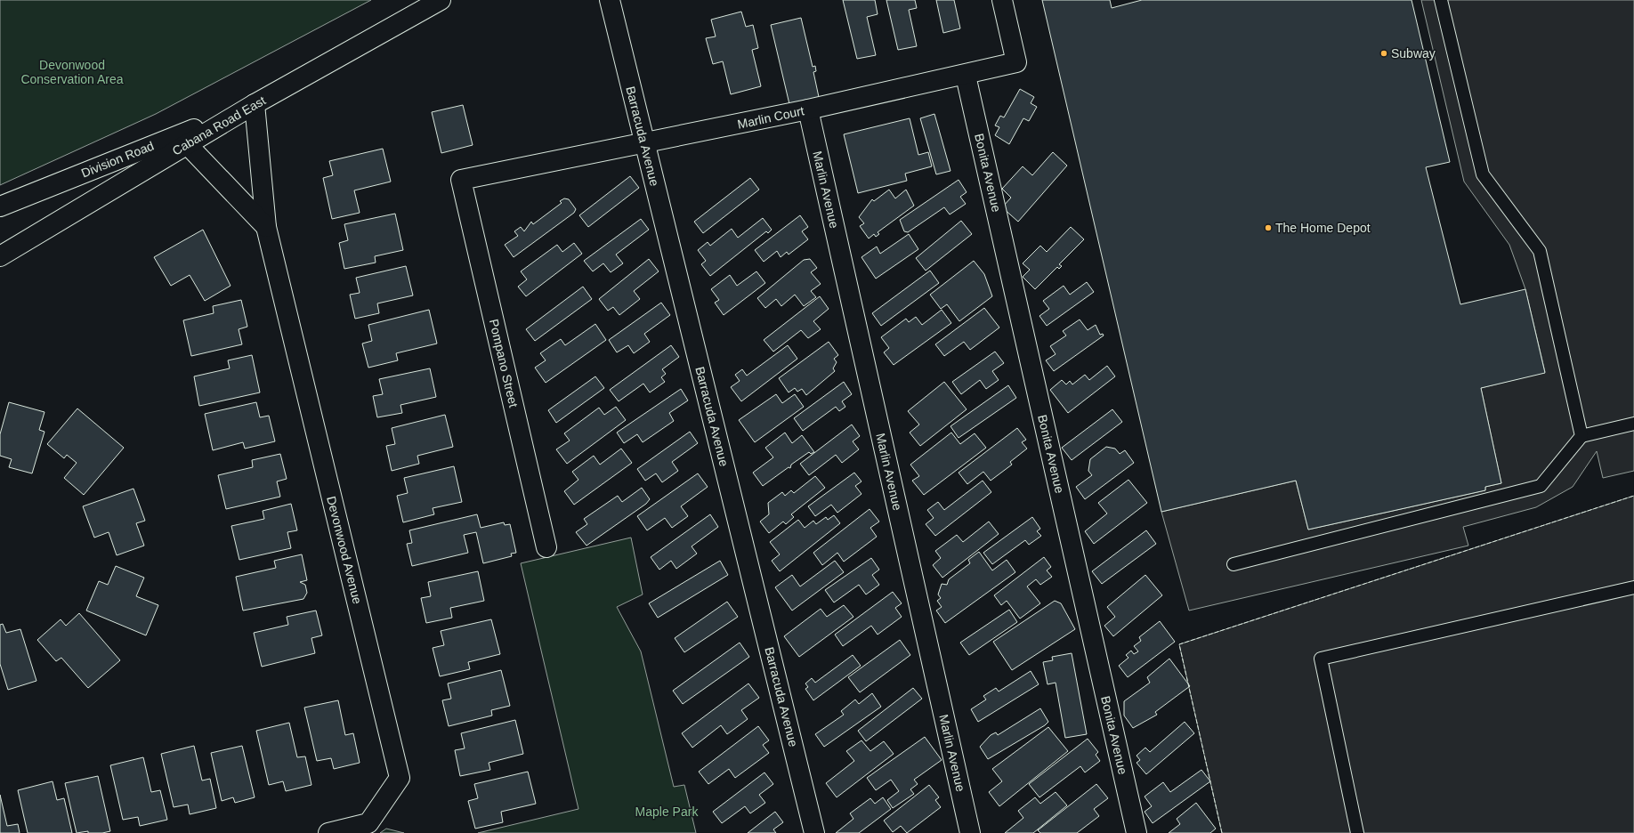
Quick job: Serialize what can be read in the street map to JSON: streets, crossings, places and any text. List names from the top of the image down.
{
  "streets": {
    "street": [
      "Marlin Court",
      "Cabana Road East",
      "Barracuda Avenue",
      "Division Road",
      "Bonita Avenue",
      "Marlin Avenue",
      "Pompano Street",
      "Devonwood Avenue"
    ]
  },
  "crossings": [
    ["Marlin Court", "Barracuda Avenue"],
    ["Marlin Court", "Bonita Avenue"],
    ["Marlin Court", "Marlin Avenue"],
    ["Marlin Court", "Pompano Street"],
    ["Cabana Road East", "Division Road"],
    ["Cabana Road East", "Devonwood Avenue"],
    ["Division Road", "Devonwood Avenue"]
  ],
  "parks": ["Devonwood Conservation Area", "Maple Park"],
  "places": ["Subway", "The Home Depot"]
}
